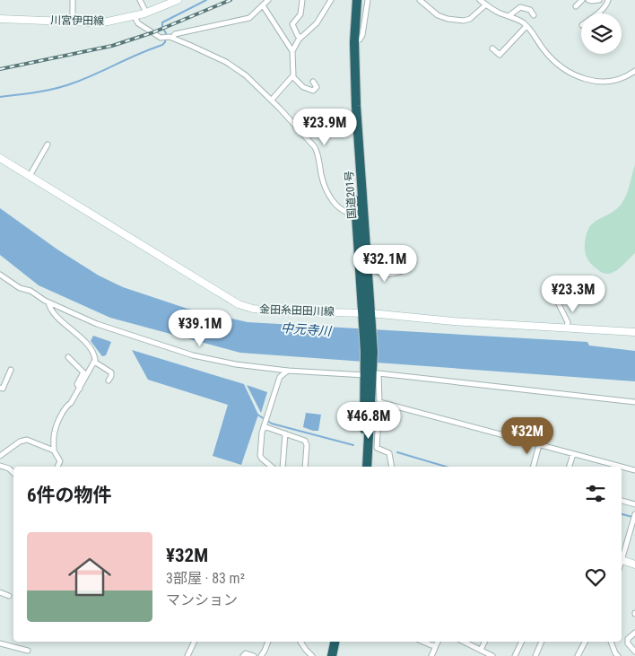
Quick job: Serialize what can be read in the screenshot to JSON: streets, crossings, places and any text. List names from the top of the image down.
{
  "streets": {
    "highway": ["国道201号"],
    "main road": ["川宮伊田線", "金田糸田田川線"]
  },
  "crossings": [
    ["国道201号", "金田糸田田川線"]
  ],
  "water": ["中元寺川"],
  "page": {
    "price": [
      "¥23.9M",
      "¥32.1M",
      "¥23.3M",
      "¥39.1M",
      "¥46.8M",
      "¥32M"
    ],
    "heading": "6件の物件",
    "list": [
      {
        "name": "¥32M",
        "note": "3部屋 · 83 m² · マンション"
      }
    ]
  }
}
